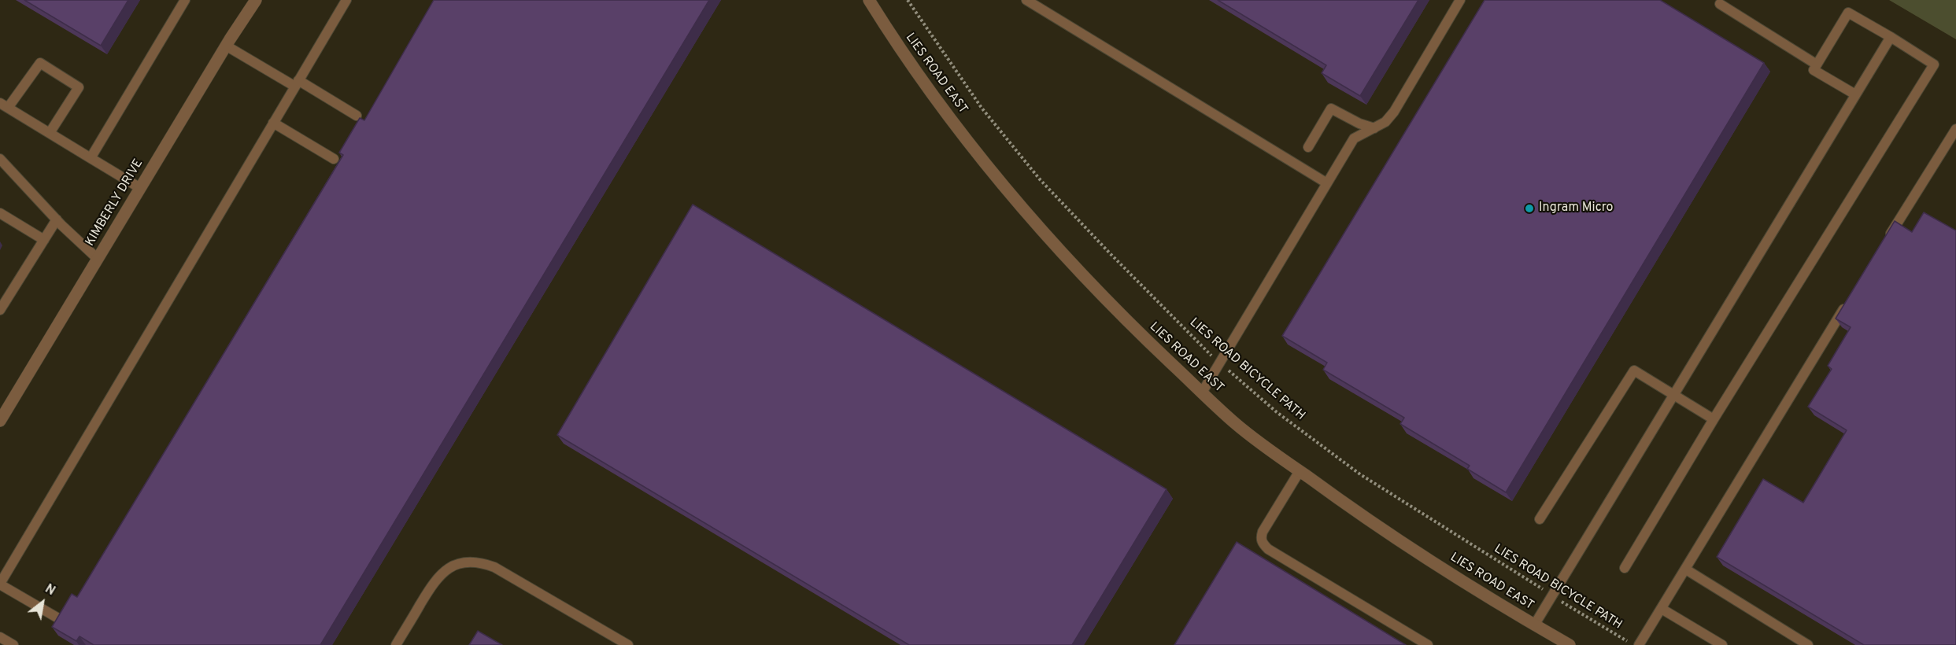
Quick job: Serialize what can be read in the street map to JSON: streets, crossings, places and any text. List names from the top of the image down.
{
  "streets": {
    "street": ["LIES ROAD EAST", "KIMBERLY DRIVE"],
    "path": ["LIES ROAD BICYCLE PATH"]
  },
  "places": ["Ingram Micro"],
  "north": "top right"
}
